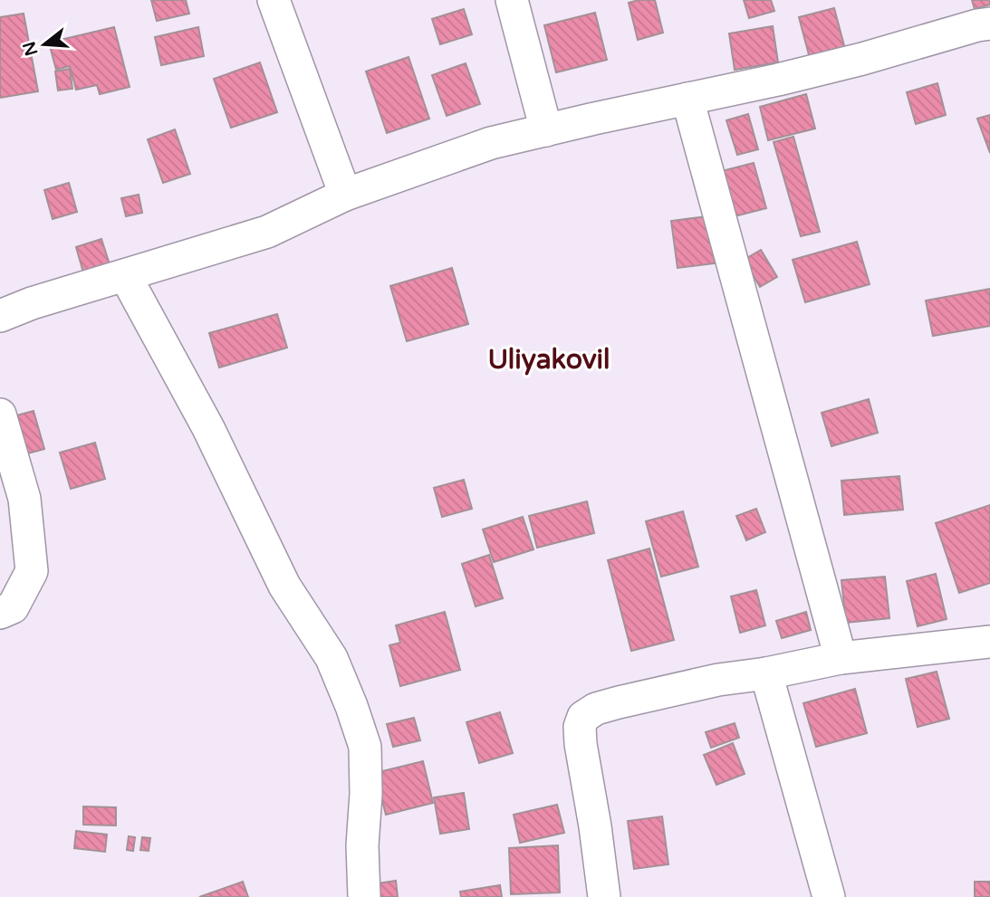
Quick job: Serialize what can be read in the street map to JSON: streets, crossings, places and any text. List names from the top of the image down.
{
  "districts": ["Uliyakovil"],
  "north": "left"
}
